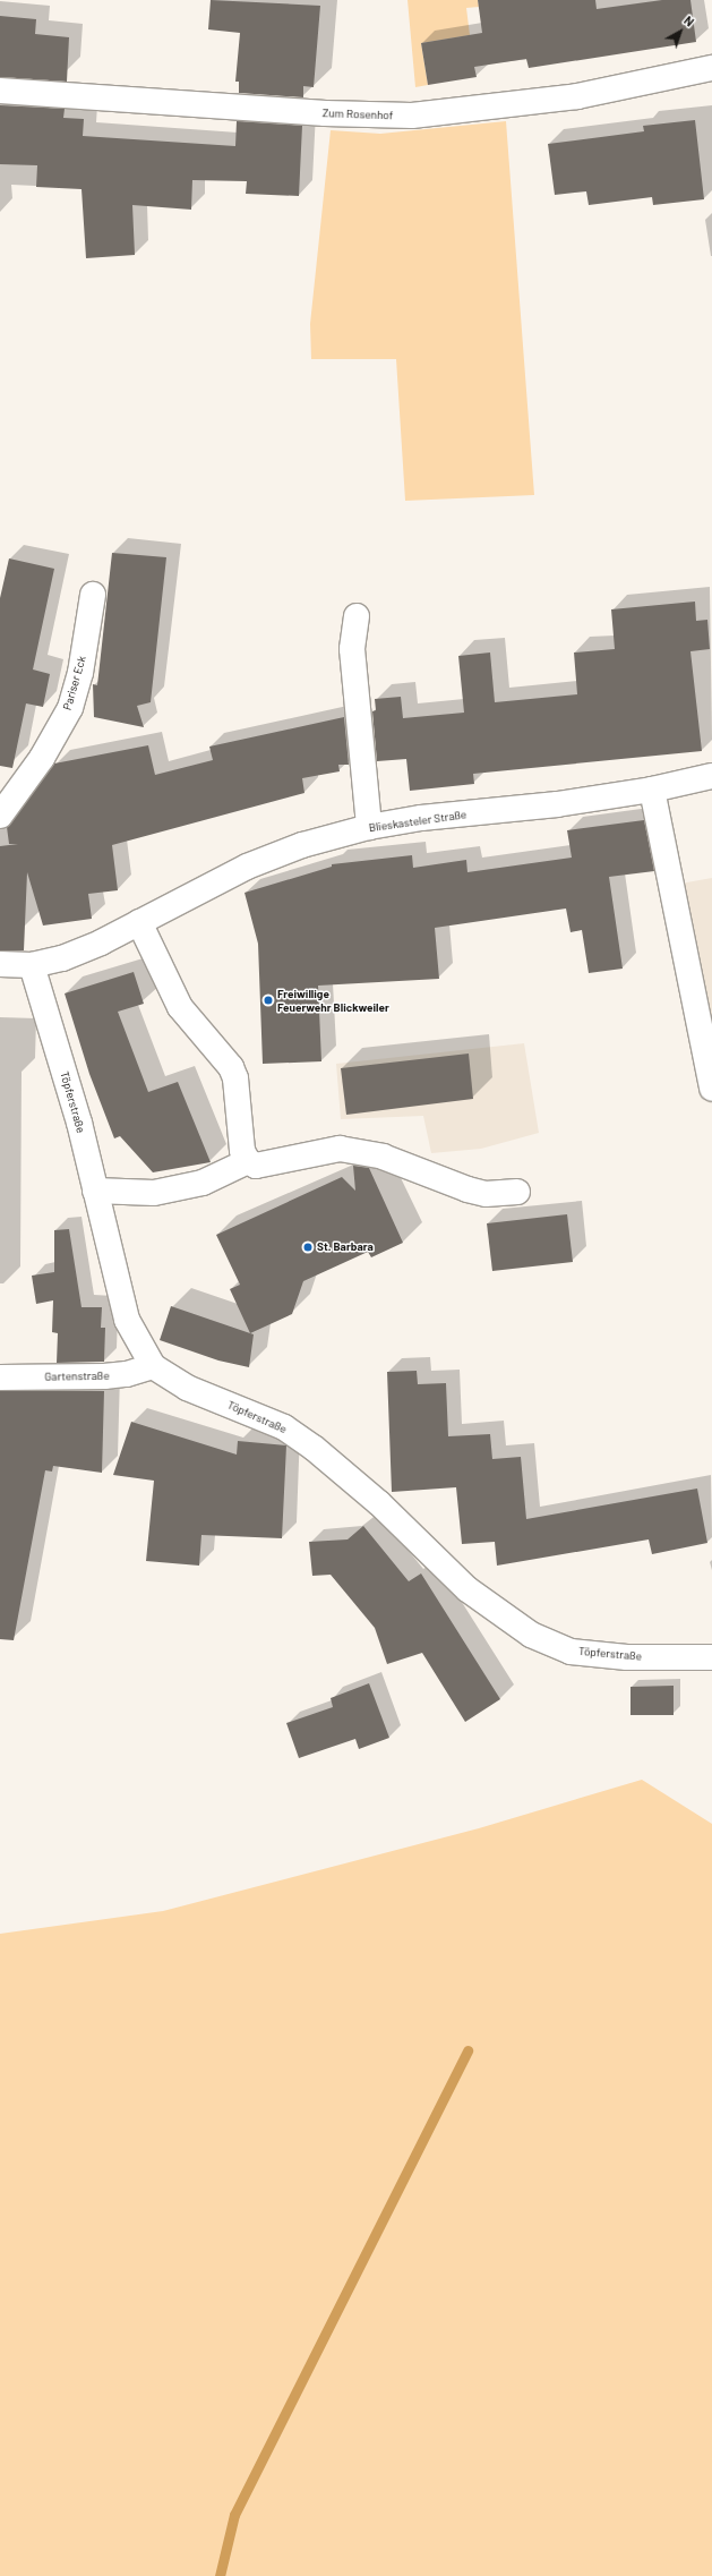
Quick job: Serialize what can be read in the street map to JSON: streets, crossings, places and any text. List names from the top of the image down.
{
  "streets": {
    "street": [
      "Zum Rosenhof",
      "Pariser Eck",
      "Blieskasteler Straße",
      "Töpferstraße",
      "Gartenstraße"
    ]
  },
  "crossings": [
    ["Blieskasteler Straße", "Töpferstraße"],
    ["Töpferstraße", "Gartenstraße"]
  ],
  "places": ["Freiwillige Feuerwehr Blickweiler", "St. Barbara"],
  "north": "top right"
}
